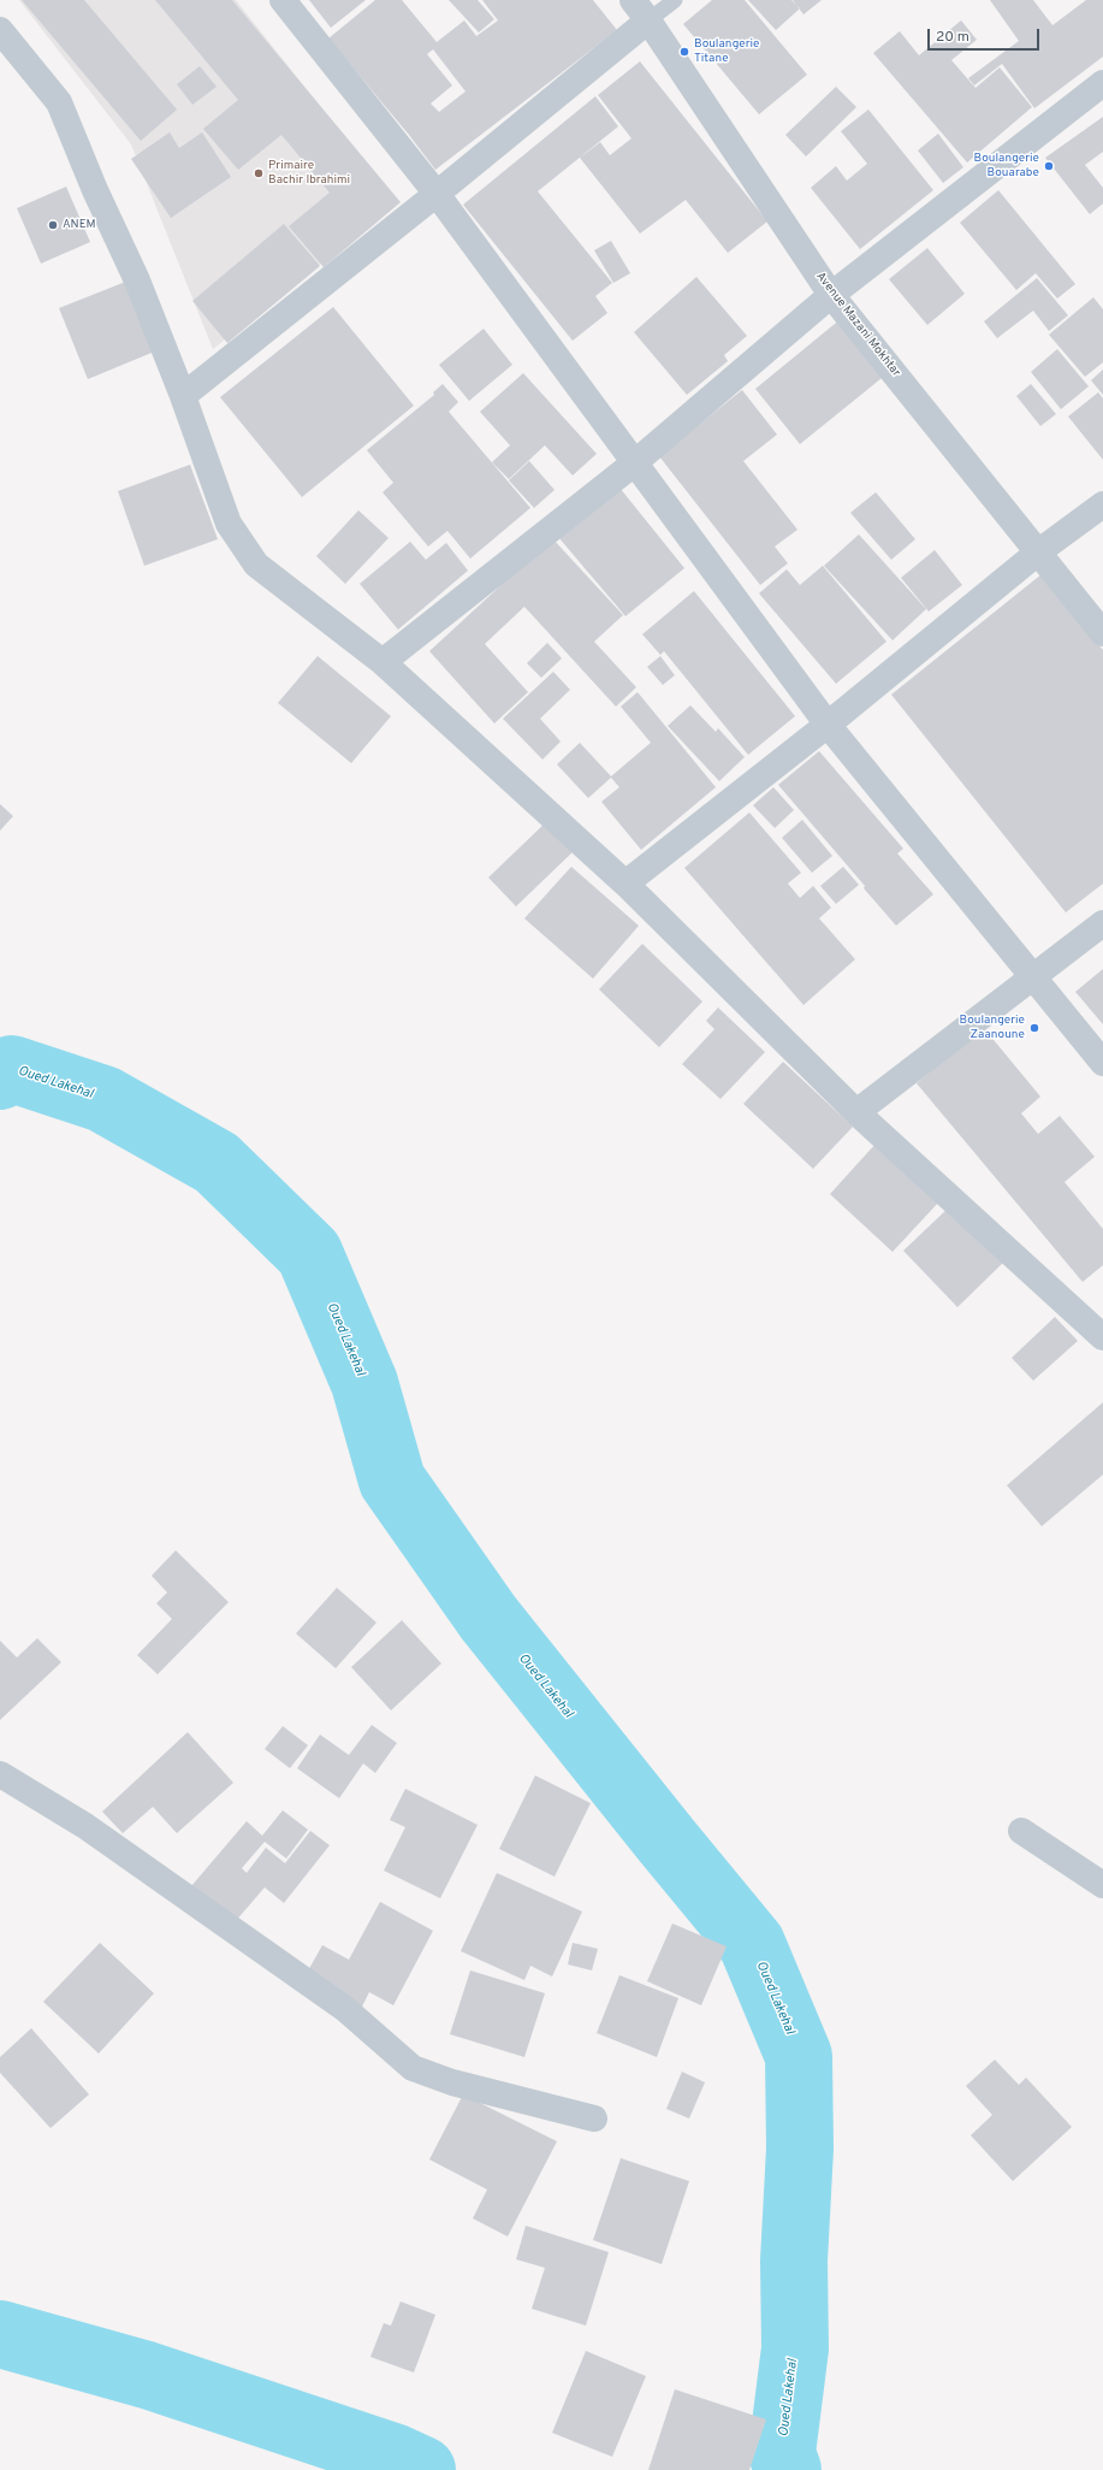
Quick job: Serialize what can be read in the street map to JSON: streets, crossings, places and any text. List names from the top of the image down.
{
  "streets": {
    "street": ["Avenue Mazani Mokhtar"]
  },
  "water": ["Oued Lakehal"],
  "places": [
    "Boulangerie Titane",
    "Boulangerie Bouarabe",
    "Primaire Bachir Ibrahimi",
    "ANEM",
    "Boulangerie Zaanoune"
  ],
  "scale_bar": "20 m"
}
